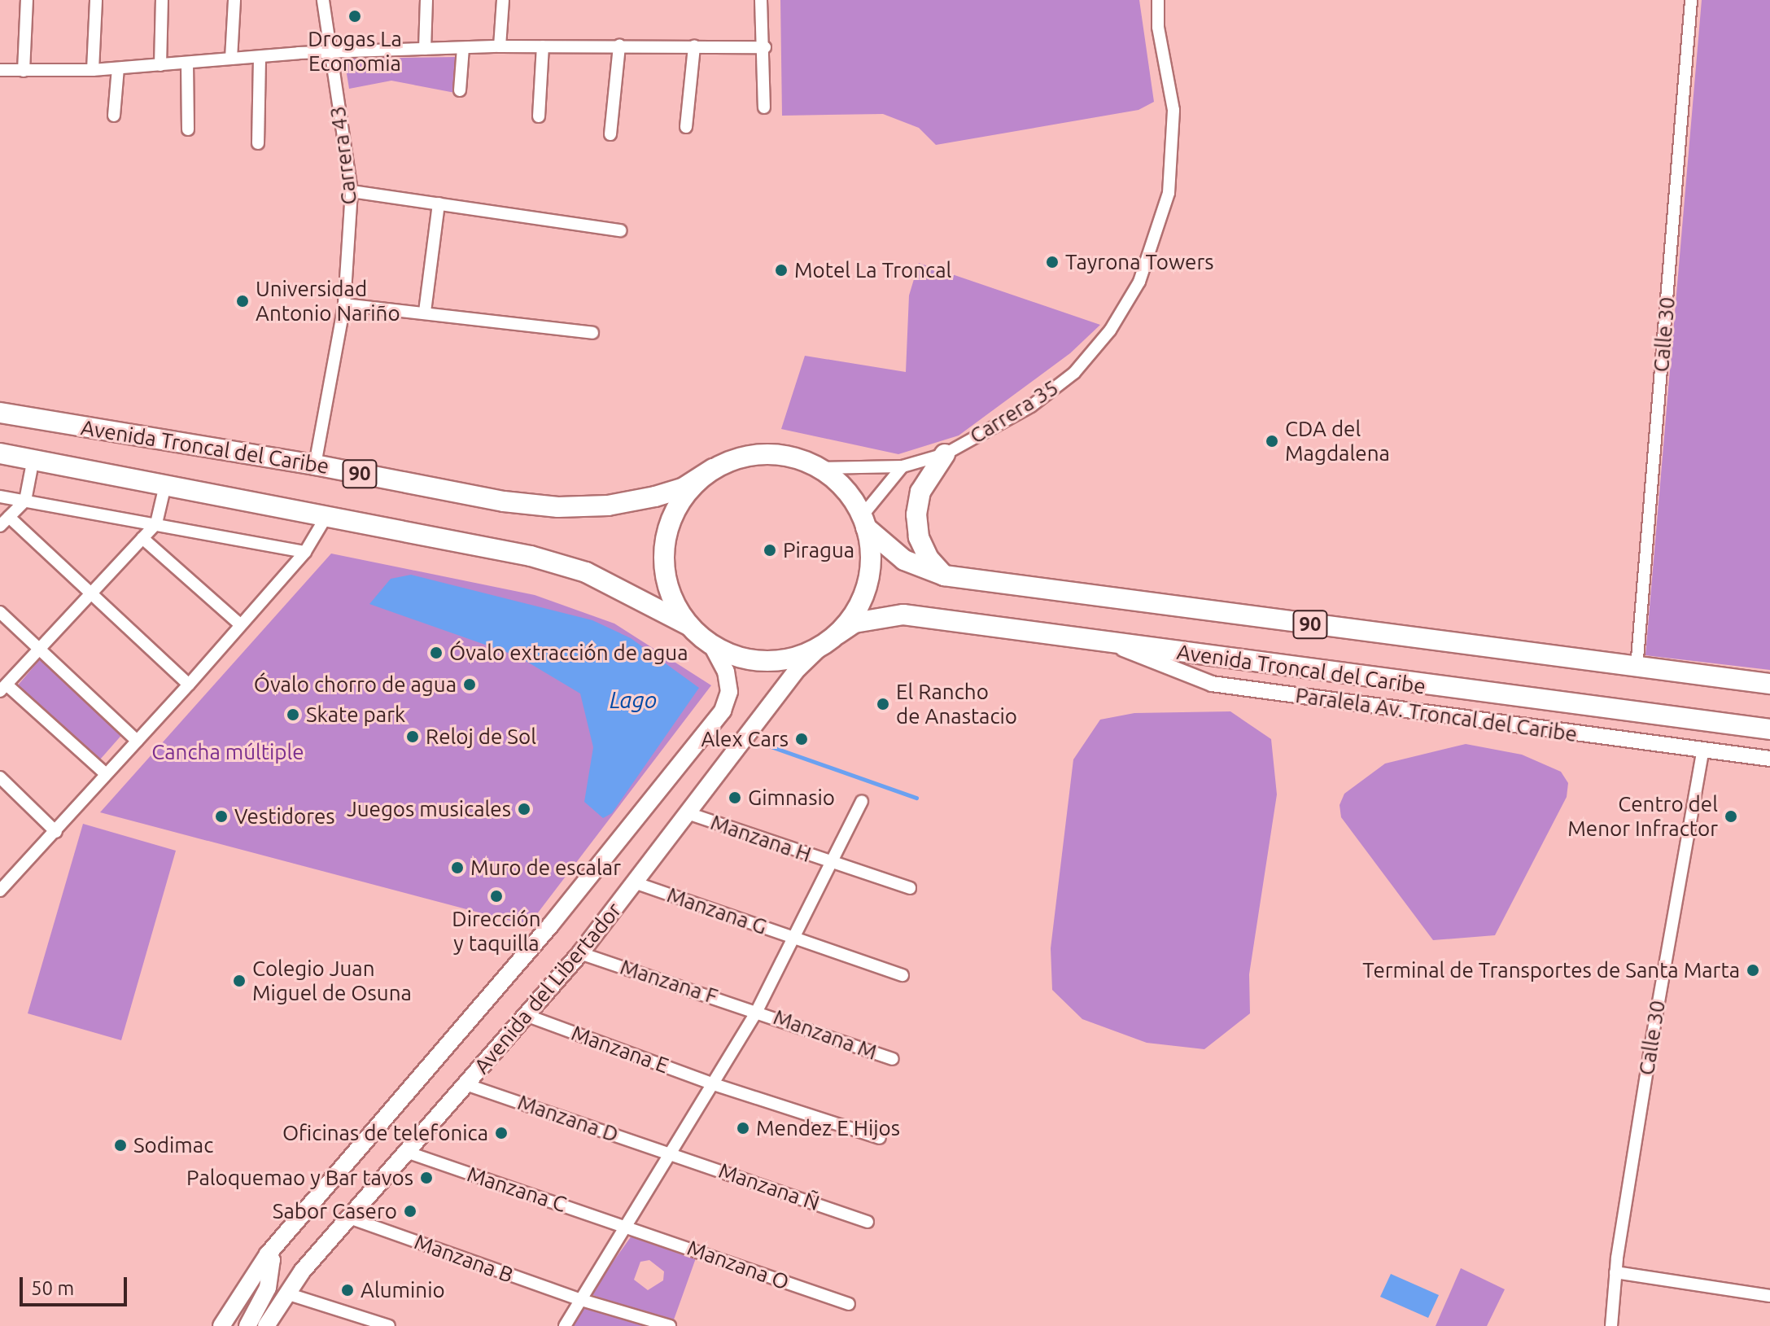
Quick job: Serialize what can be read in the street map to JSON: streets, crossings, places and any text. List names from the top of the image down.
{
  "streets": {
    "highway": ["Avenida Troncal del Caribe", "90"],
    "main road": ["Avenida del Libertador"],
    "street": [
      "Carrera 43",
      "Calle 30",
      "Carrera 35",
      "Paralela Av. Troncal del Caribe",
      "Manzana H",
      "Manzana G",
      "Manzana F",
      "Manzana M",
      "Manzana E",
      "Manzana D",
      "Manzana Ñ",
      "Manzana C",
      "Manzana B",
      "Manzana O"
    ]
  },
  "crossings": [
    ["Carrera 43", "Avenida Troncal del Caribe"],
    ["Calle 30", "Avenida Troncal del Caribe"],
    ["Calle 30", "Paralela Av. Troncal del Caribe"],
    ["Carrera 35", "Avenida Troncal del Caribe"],
    ["Carrera 35", "Avenida del Libertador"],
    ["Avenida Troncal del Caribe", "Paralela Av. Troncal del Caribe"],
    ["Avenida Troncal del Caribe", "Avenida del Libertador"],
    ["Manzana H", "Avenida del Libertador"],
    ["Manzana G", "Avenida del Libertador"],
    ["Manzana F", "Avenida del Libertador"],
    ["Manzana F", "Manzana M"],
    ["Avenida del Libertador", "Manzana E"],
    ["Avenida del Libertador", "Manzana D"],
    ["Avenida del Libertador", "Manzana C"],
    ["Avenida del Libertador", "Manzana B"],
    ["Manzana D", "Manzana Ñ"],
    ["Manzana C", "Manzana O"]
  ],
  "water": ["Lago"],
  "parks": ["Cancha múltiple"],
  "places": [
    "Drogas La Economia",
    "Tayrona Towers",
    "Motel La Troncal",
    "Universidad Antonio Nariño",
    "CDA del Magdalena",
    "Piragua",
    "Óvalo extracción de agua",
    "Óvalo chorro de agua",
    "El Rancho de Anastacio",
    "Skate park",
    "Reloj de Sol",
    "Alex Cars",
    "Gimnasio",
    "Juegos musicales",
    "Vestidores",
    "Centro del Menor Infractor",
    "Muro de escalar",
    "Dirección y taquilla",
    "Terminal de Transportes de Santa Marta",
    "Colegio Juan Miguel de Osuna",
    "Mendez E Hijos",
    "Oficinas de telefonica",
    "Sodimac",
    "Paloquemao y Bar tavos",
    "Sabor Casero",
    "Aluminio"
  ],
  "scale_bar": "50 m"
}
